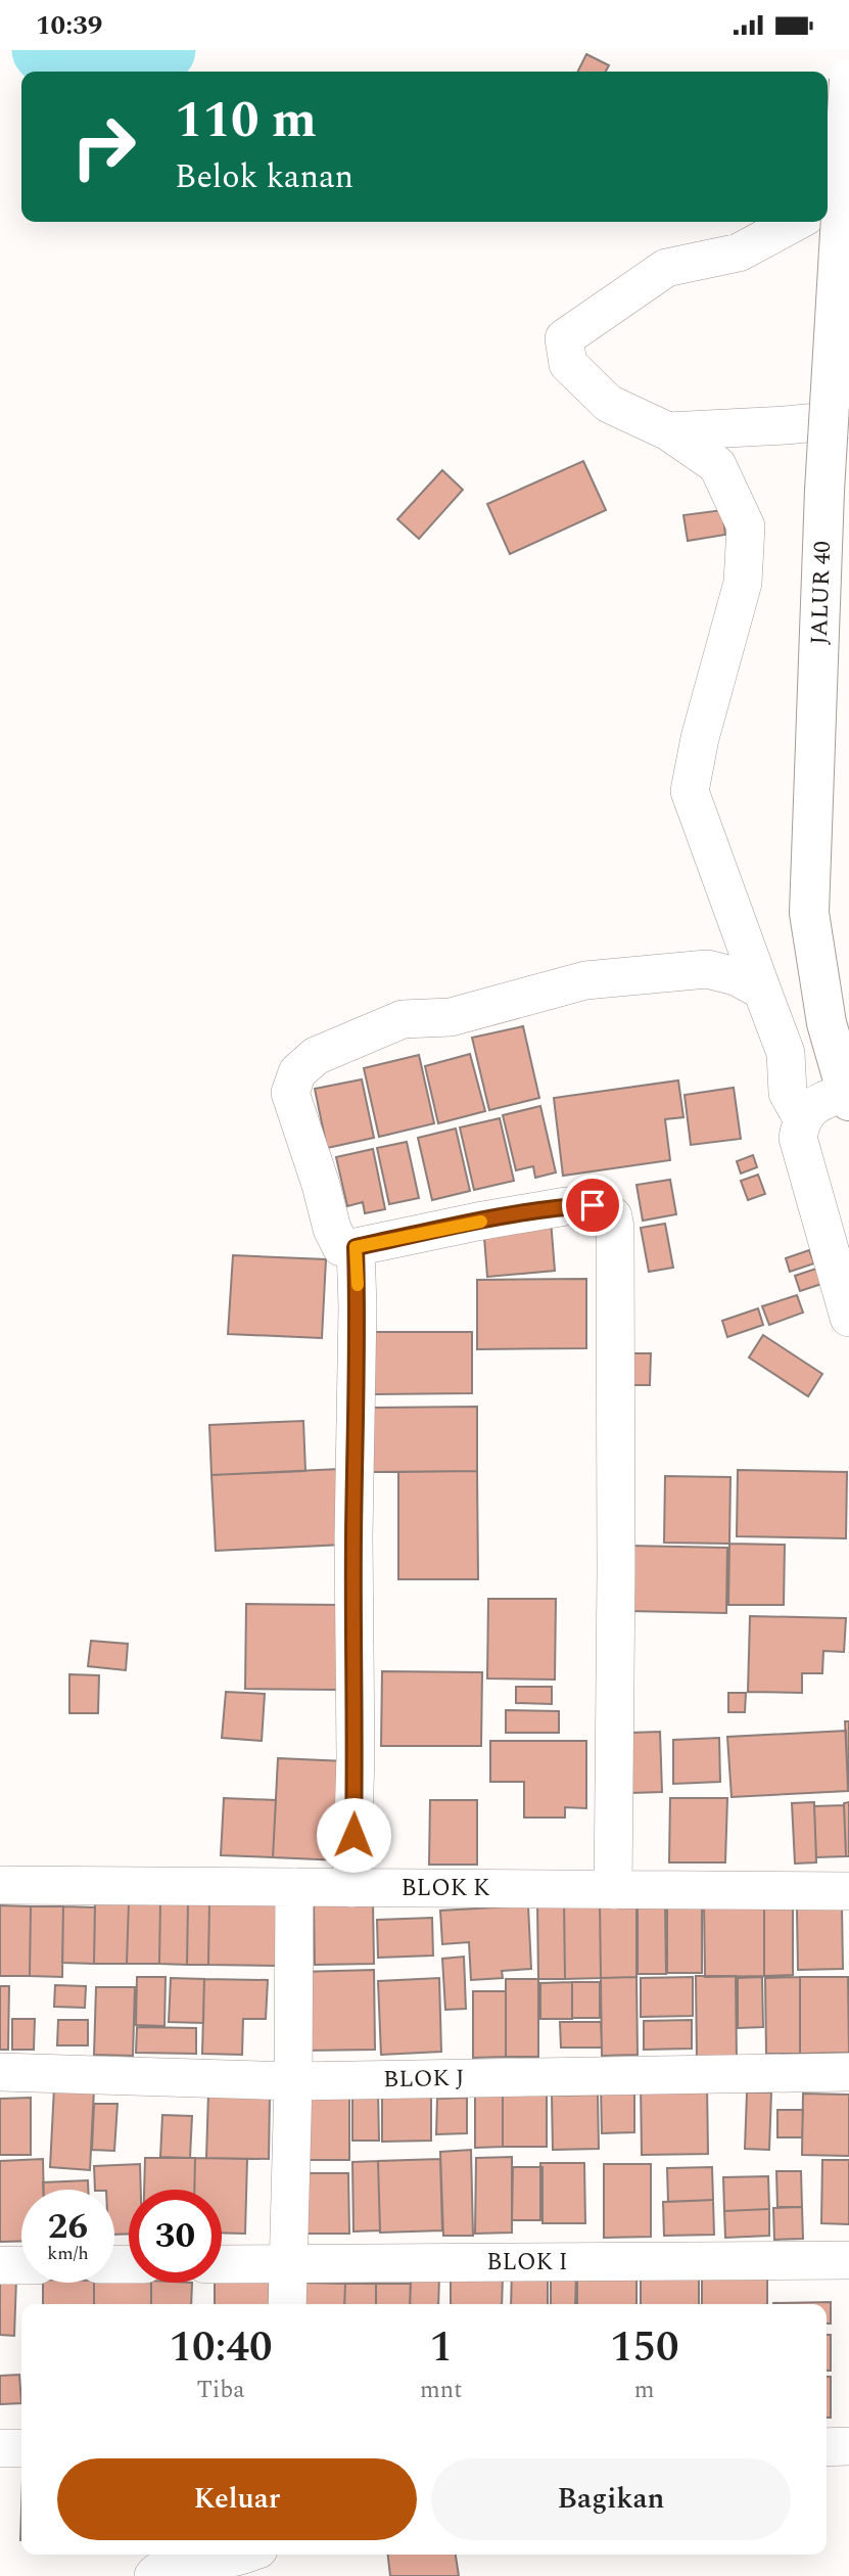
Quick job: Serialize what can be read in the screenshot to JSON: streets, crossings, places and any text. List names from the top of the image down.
{
  "streets": {
    "highway": ["JALUR 40"],
    "street": ["BLOK K", "BLOK J", "BLOK I"]
  },
  "page": {
    "status": "10:39",
    "turn": ["110 m", "Belok kanan"],
    "speed": "26 km/h",
    "limit": "30",
    "eta": [
      "10:40",
      "Tiba",
      "1",
      "mnt",
      "150",
      "m"
    ],
    "buttons": ["Keluar", "Bagikan"]
  }
}
